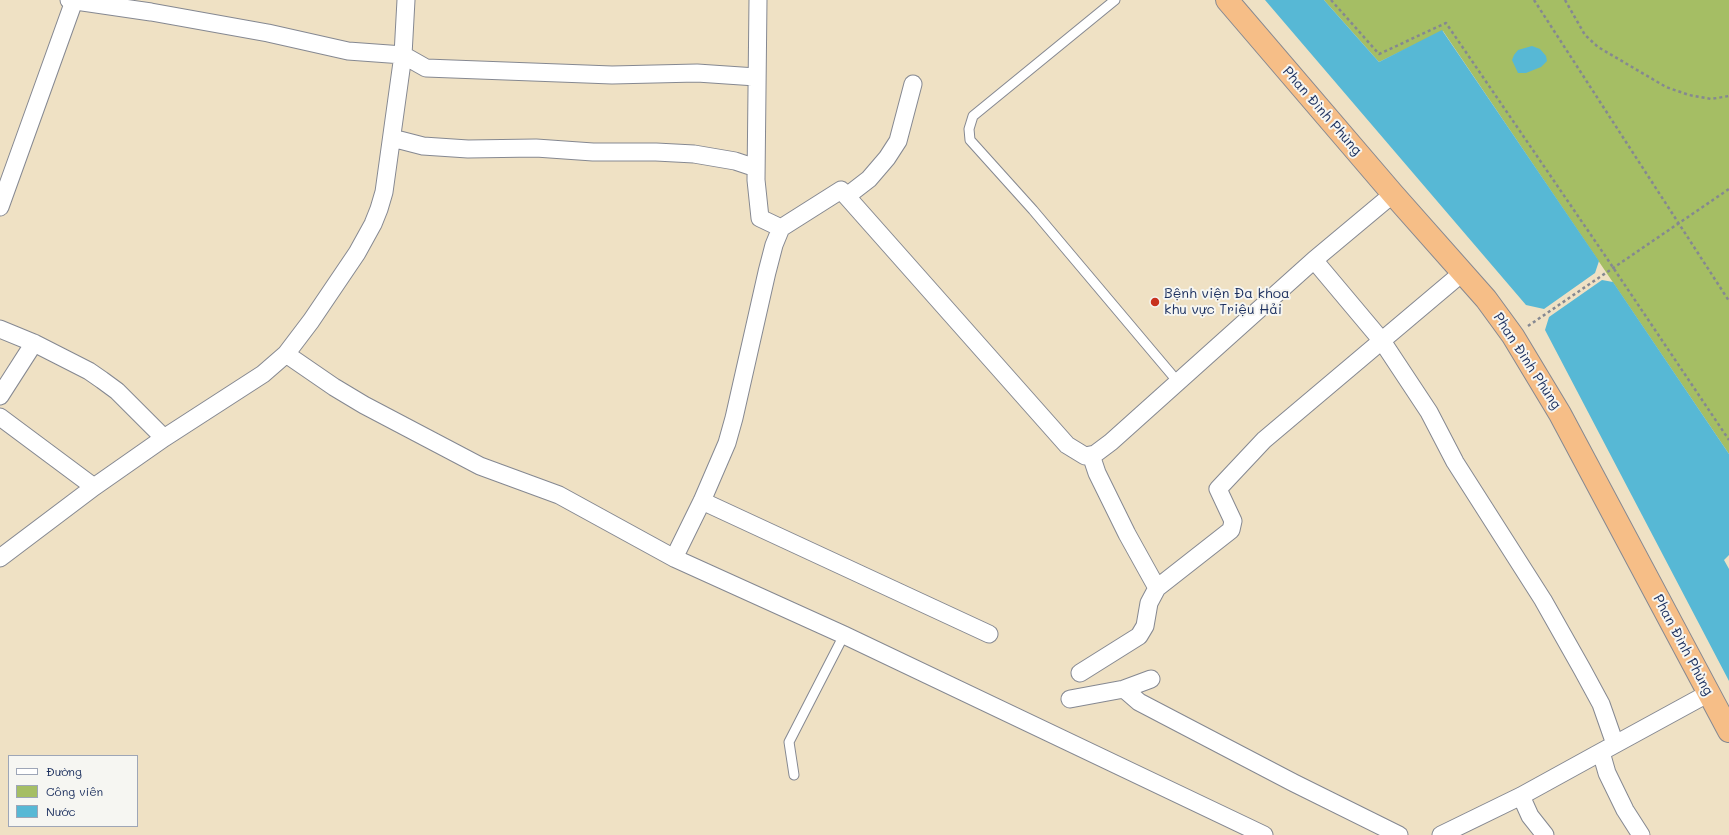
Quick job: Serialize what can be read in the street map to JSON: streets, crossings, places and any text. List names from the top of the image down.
{
  "streets": {
    "highway": ["Phan Đình Phùng"]
  },
  "places": ["Bệnh viện Đa khoa khu vực Triệu Hải"],
  "legend": ["Đường", "Công viên", "Nước"]
}
